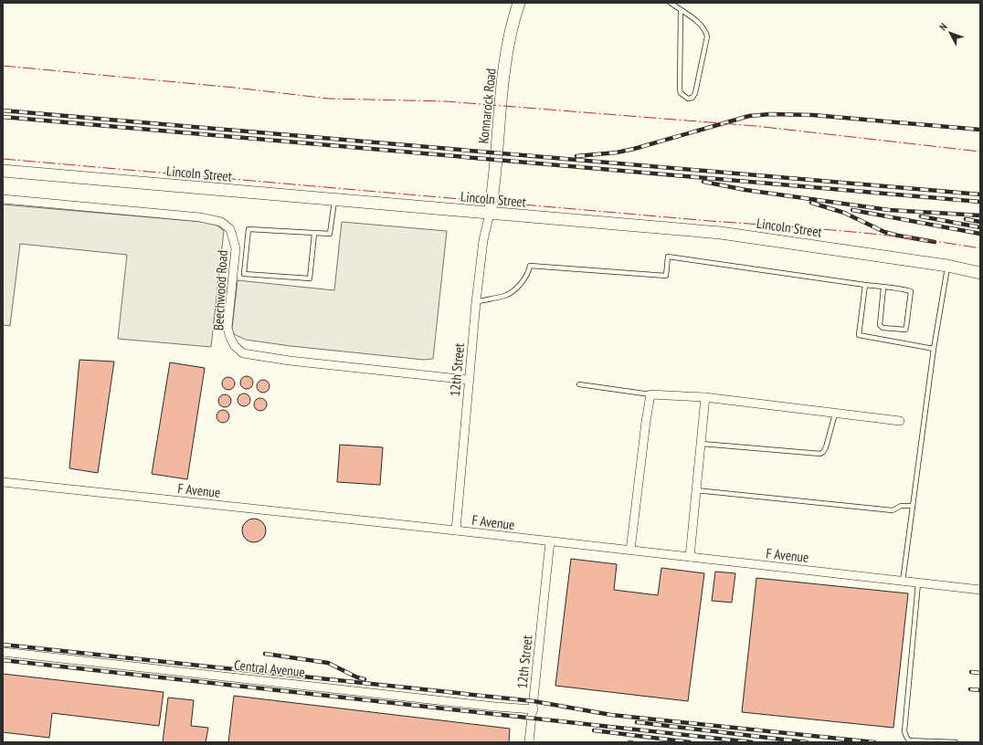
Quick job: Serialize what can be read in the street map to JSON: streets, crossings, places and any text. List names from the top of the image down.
{
  "streets": {
    "main road": ["Konnarock Road", "Lincoln Street"],
    "street": [
      "Beechwood Road",
      "12th Street",
      "F Avenue",
      "Central Avenue"
    ]
  },
  "crossings": [
    ["Konnarock Road", "Lincoln Street"],
    ["Konnarock Road", "12th Street"],
    ["Lincoln Street", "12th Street"],
    ["Beechwood Road", "12th Street"],
    ["12th Street", "F Avenue"],
    ["12th Street", "Central Avenue"]
  ],
  "north": "top left"
}
